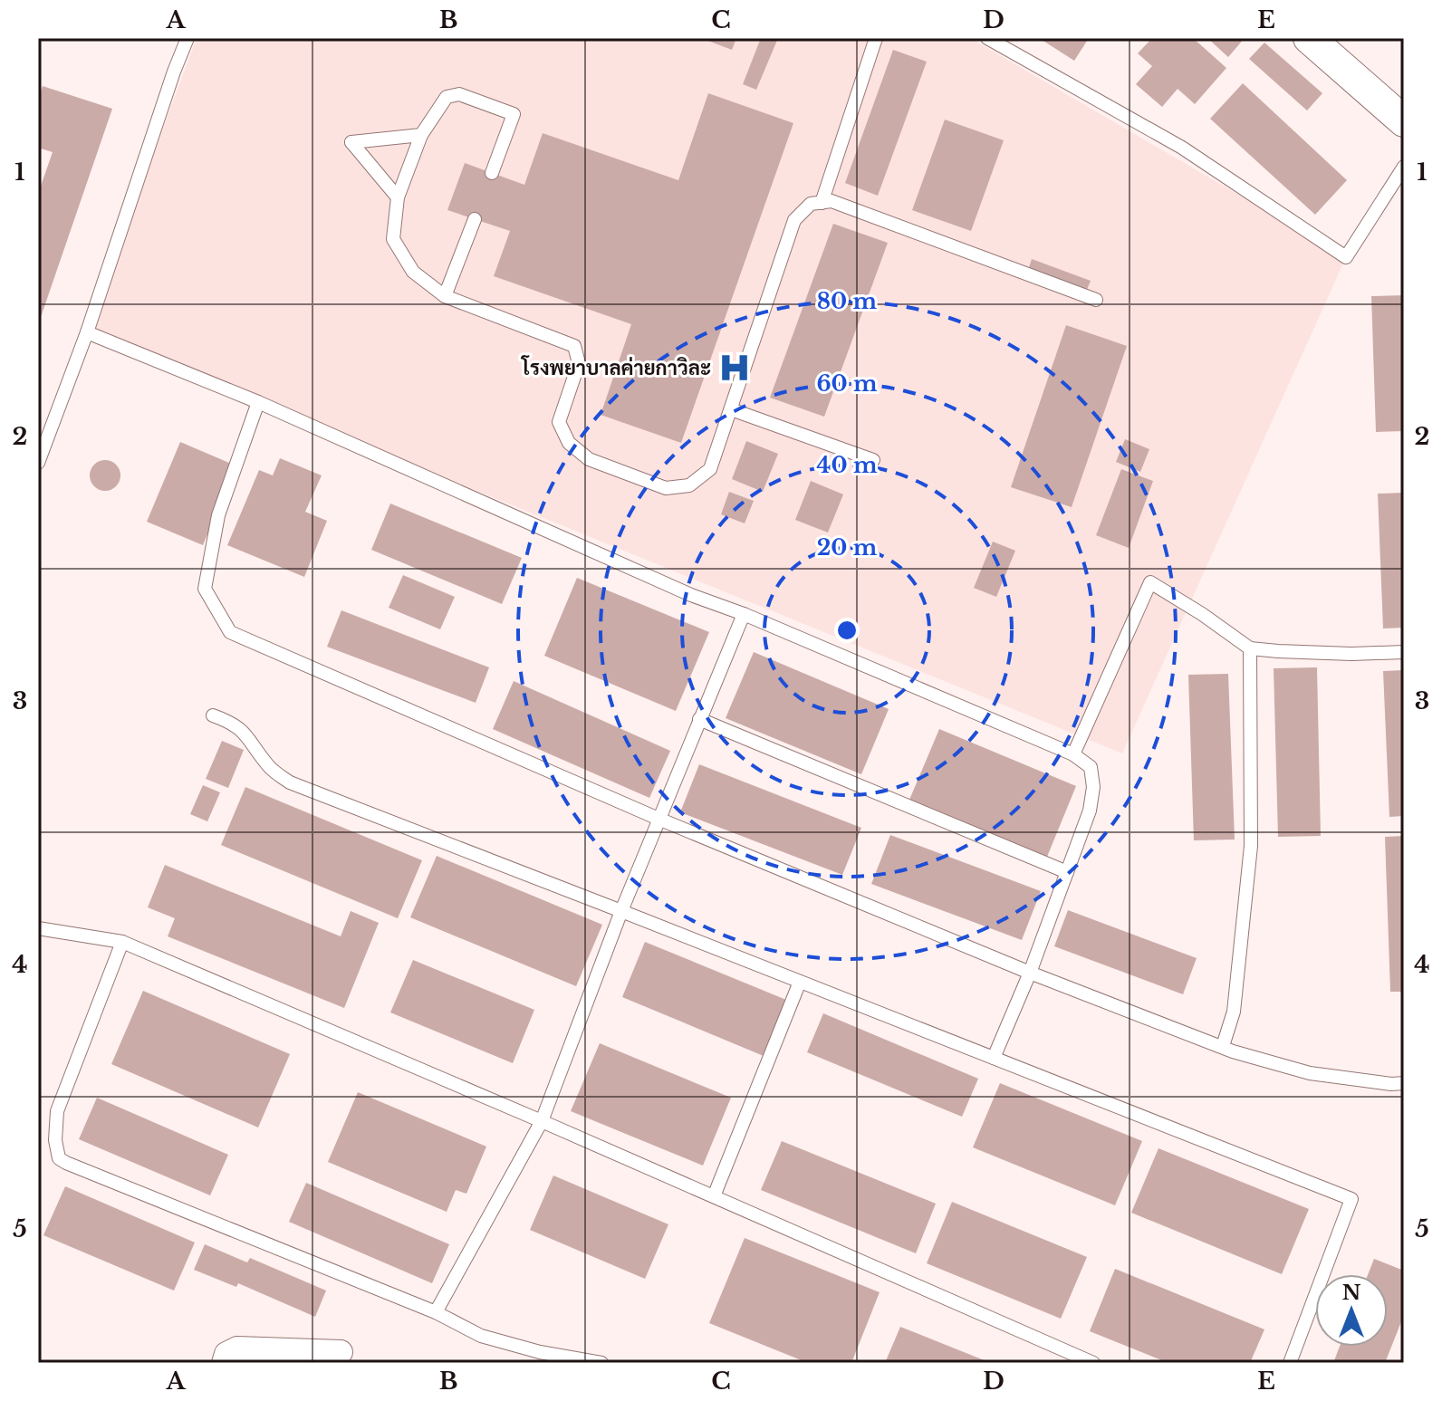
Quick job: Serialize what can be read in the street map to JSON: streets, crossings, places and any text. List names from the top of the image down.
{
  "places": {
    "hospital": ["โรงพยาบาลค่ายกาวิละ"]
  },
  "north": "top",
  "grid": {
    "columns": [
      "A",
      "B",
      "C",
      "D",
      "E"
    ],
    "rows": [
      "1",
      "2",
      "3",
      "4",
      "5"
    ]
  },
  "rings": [
    "80 m",
    "60 m",
    "40 m",
    "20 m"
  ]
}
